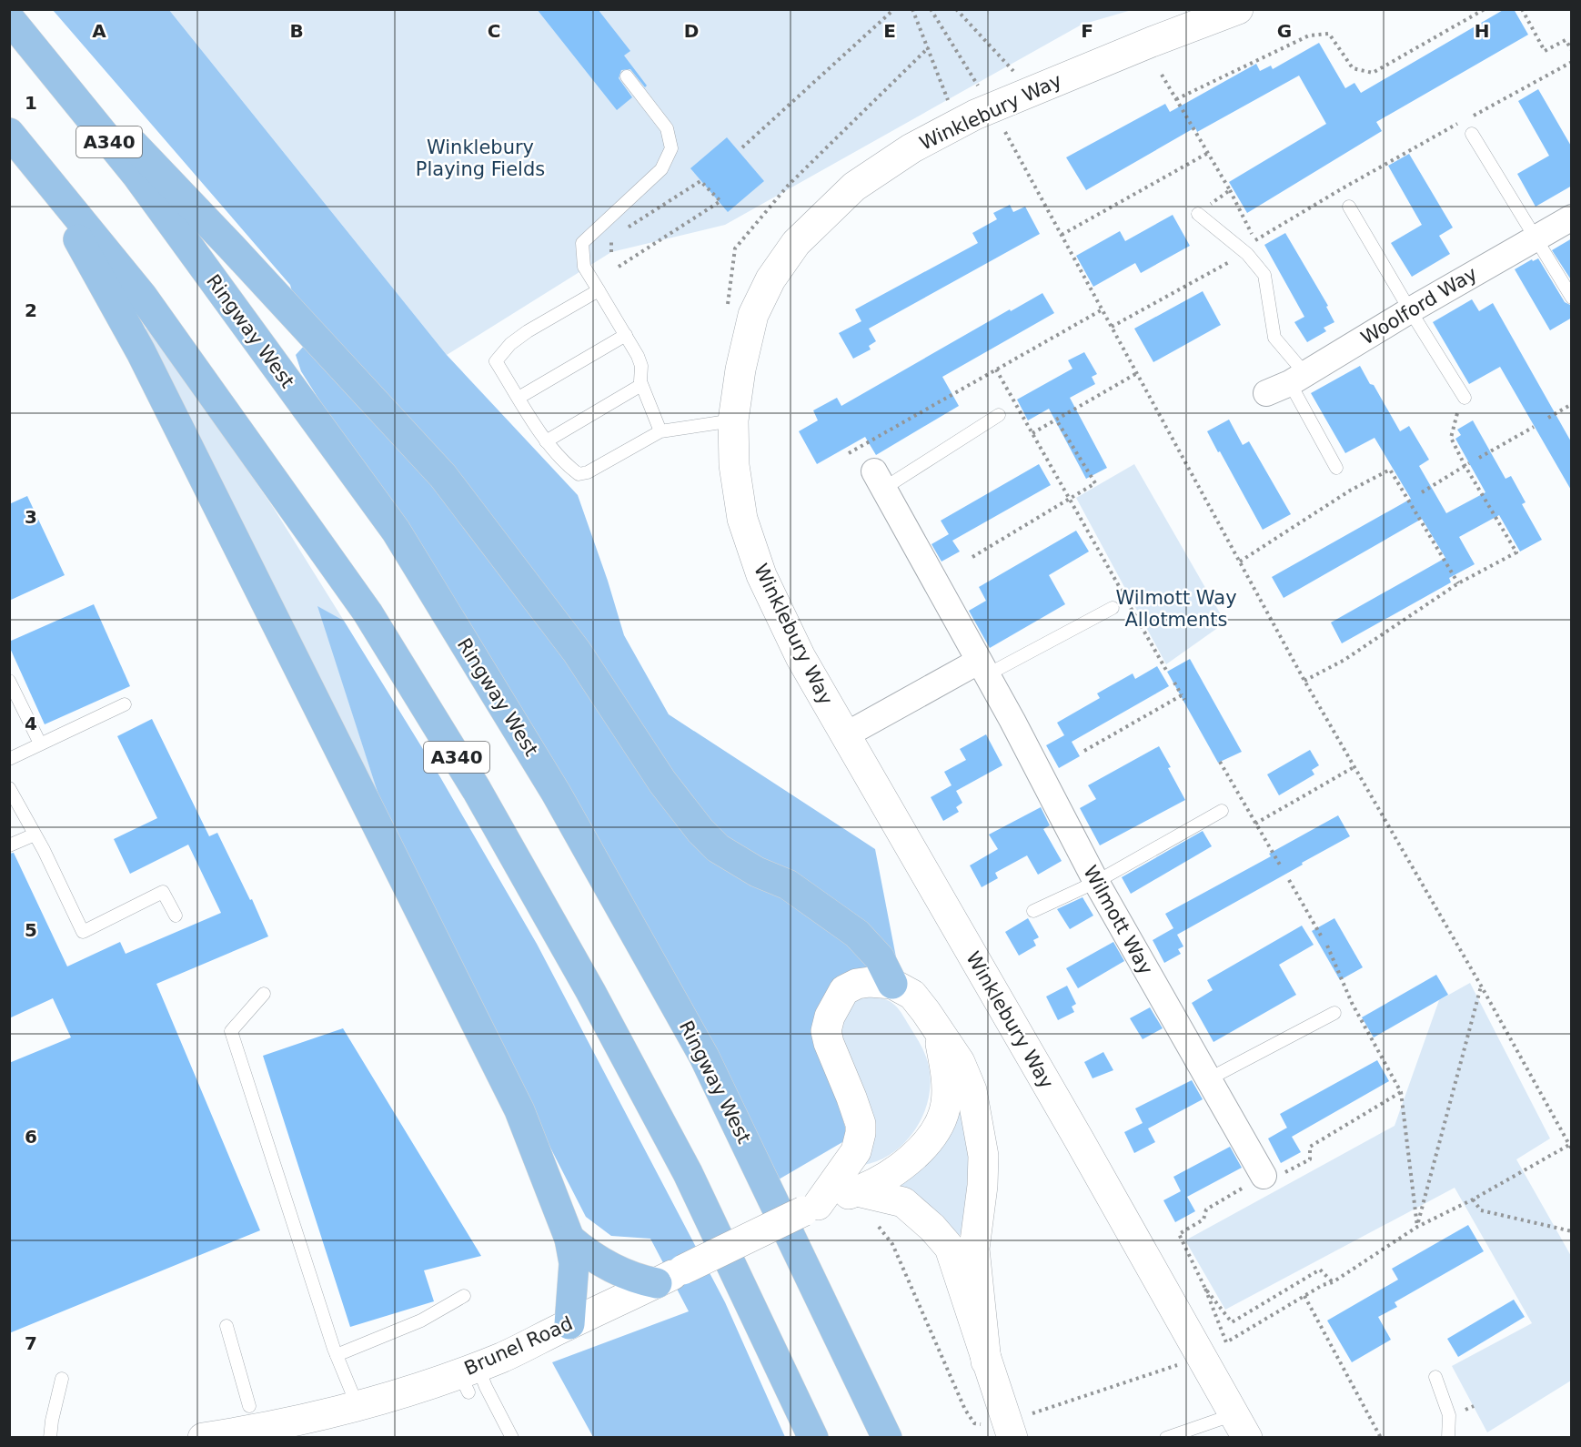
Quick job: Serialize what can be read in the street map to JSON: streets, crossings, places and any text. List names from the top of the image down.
{
  "streets": {
    "main road": ["A340", "Ringway West"],
    "street": [
      "Winklebury Way",
      "Woolford Way",
      "Wilmott Way",
      "Brunel Road"
    ]
  },
  "parks": ["Winklebury Playing Fields", "Wilmott Way Allotments"],
  "grid": {
    "columns": [
      "A",
      "B",
      "C",
      "D",
      "E",
      "F",
      "G",
      "H"
    ],
    "rows": [
      "1",
      "2",
      "3",
      "4",
      "5",
      "6",
      "7"
    ]
  }
}
